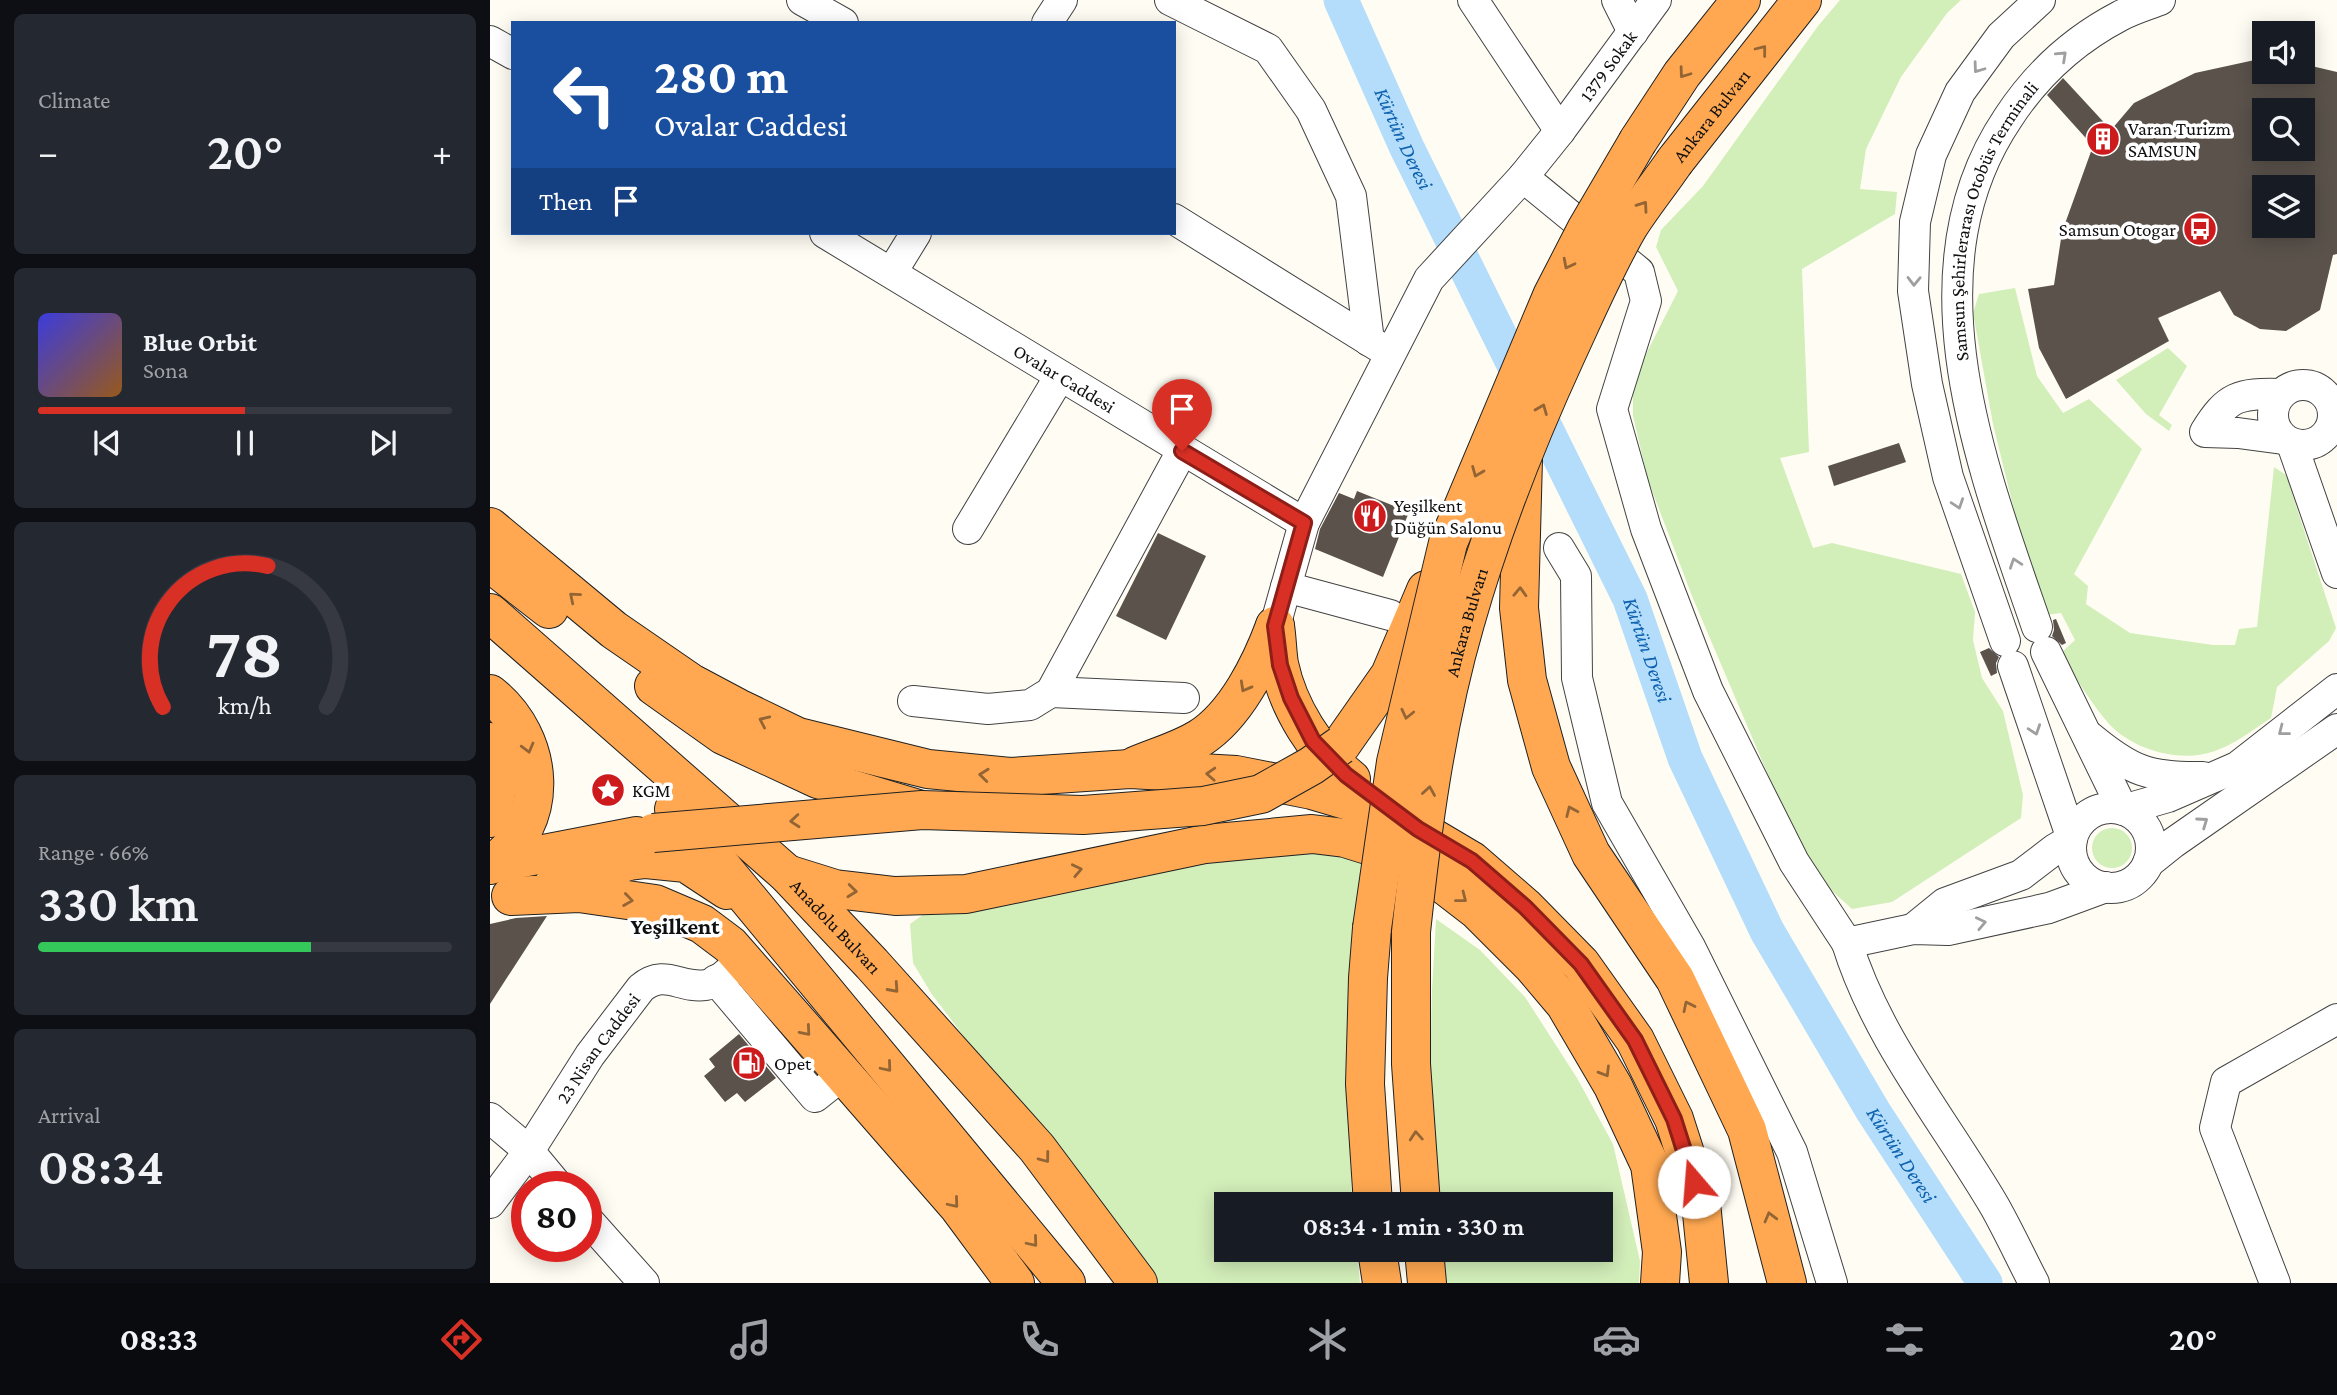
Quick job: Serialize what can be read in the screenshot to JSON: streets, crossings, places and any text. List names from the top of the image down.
{
  "streets": {
    "highway": ["Ankara Bulvarı", "Anadolu Bulvarı"],
    "street": [
      "1379 Sokak",
      "Samsun Şehirlerarası Otobüs Terminali",
      "Ovalar Caddesi",
      "23 Nisan Caddesi"
    ]
  },
  "crossings": [
    ["1379 Sokak", "Ovalar Caddesi"]
  ],
  "districts": ["Yeşilkent"],
  "water": ["Kürtün Deresi"],
  "places": {
    "building": ["Varan Turizm SAMSUN"],
    "bus stop": ["Samsun Otogar"],
    "restaurant": ["Yeşilkent Düğün Salonu"],
    "place": ["KGM"],
    "fuel station": ["Opet"]
  },
  "page": {
    "tile": [
      "Climate",
      ["Range · 66%", "330 km"],
      ["Arrival", "08:34"]
    ],
    "turn": ["280 m", "Ovalar Caddesi"],
    "heat": ["−", "20°", "+"],
    "then": "Then",
    "song": ["Blue Orbit", "Sona"],
    "limit": "80",
    "trip": "08:34 · 1 min · 330 m",
    "tabs": ["08:33", "20°"],
    "gauge": ["78", "km/h"]
  }
}
